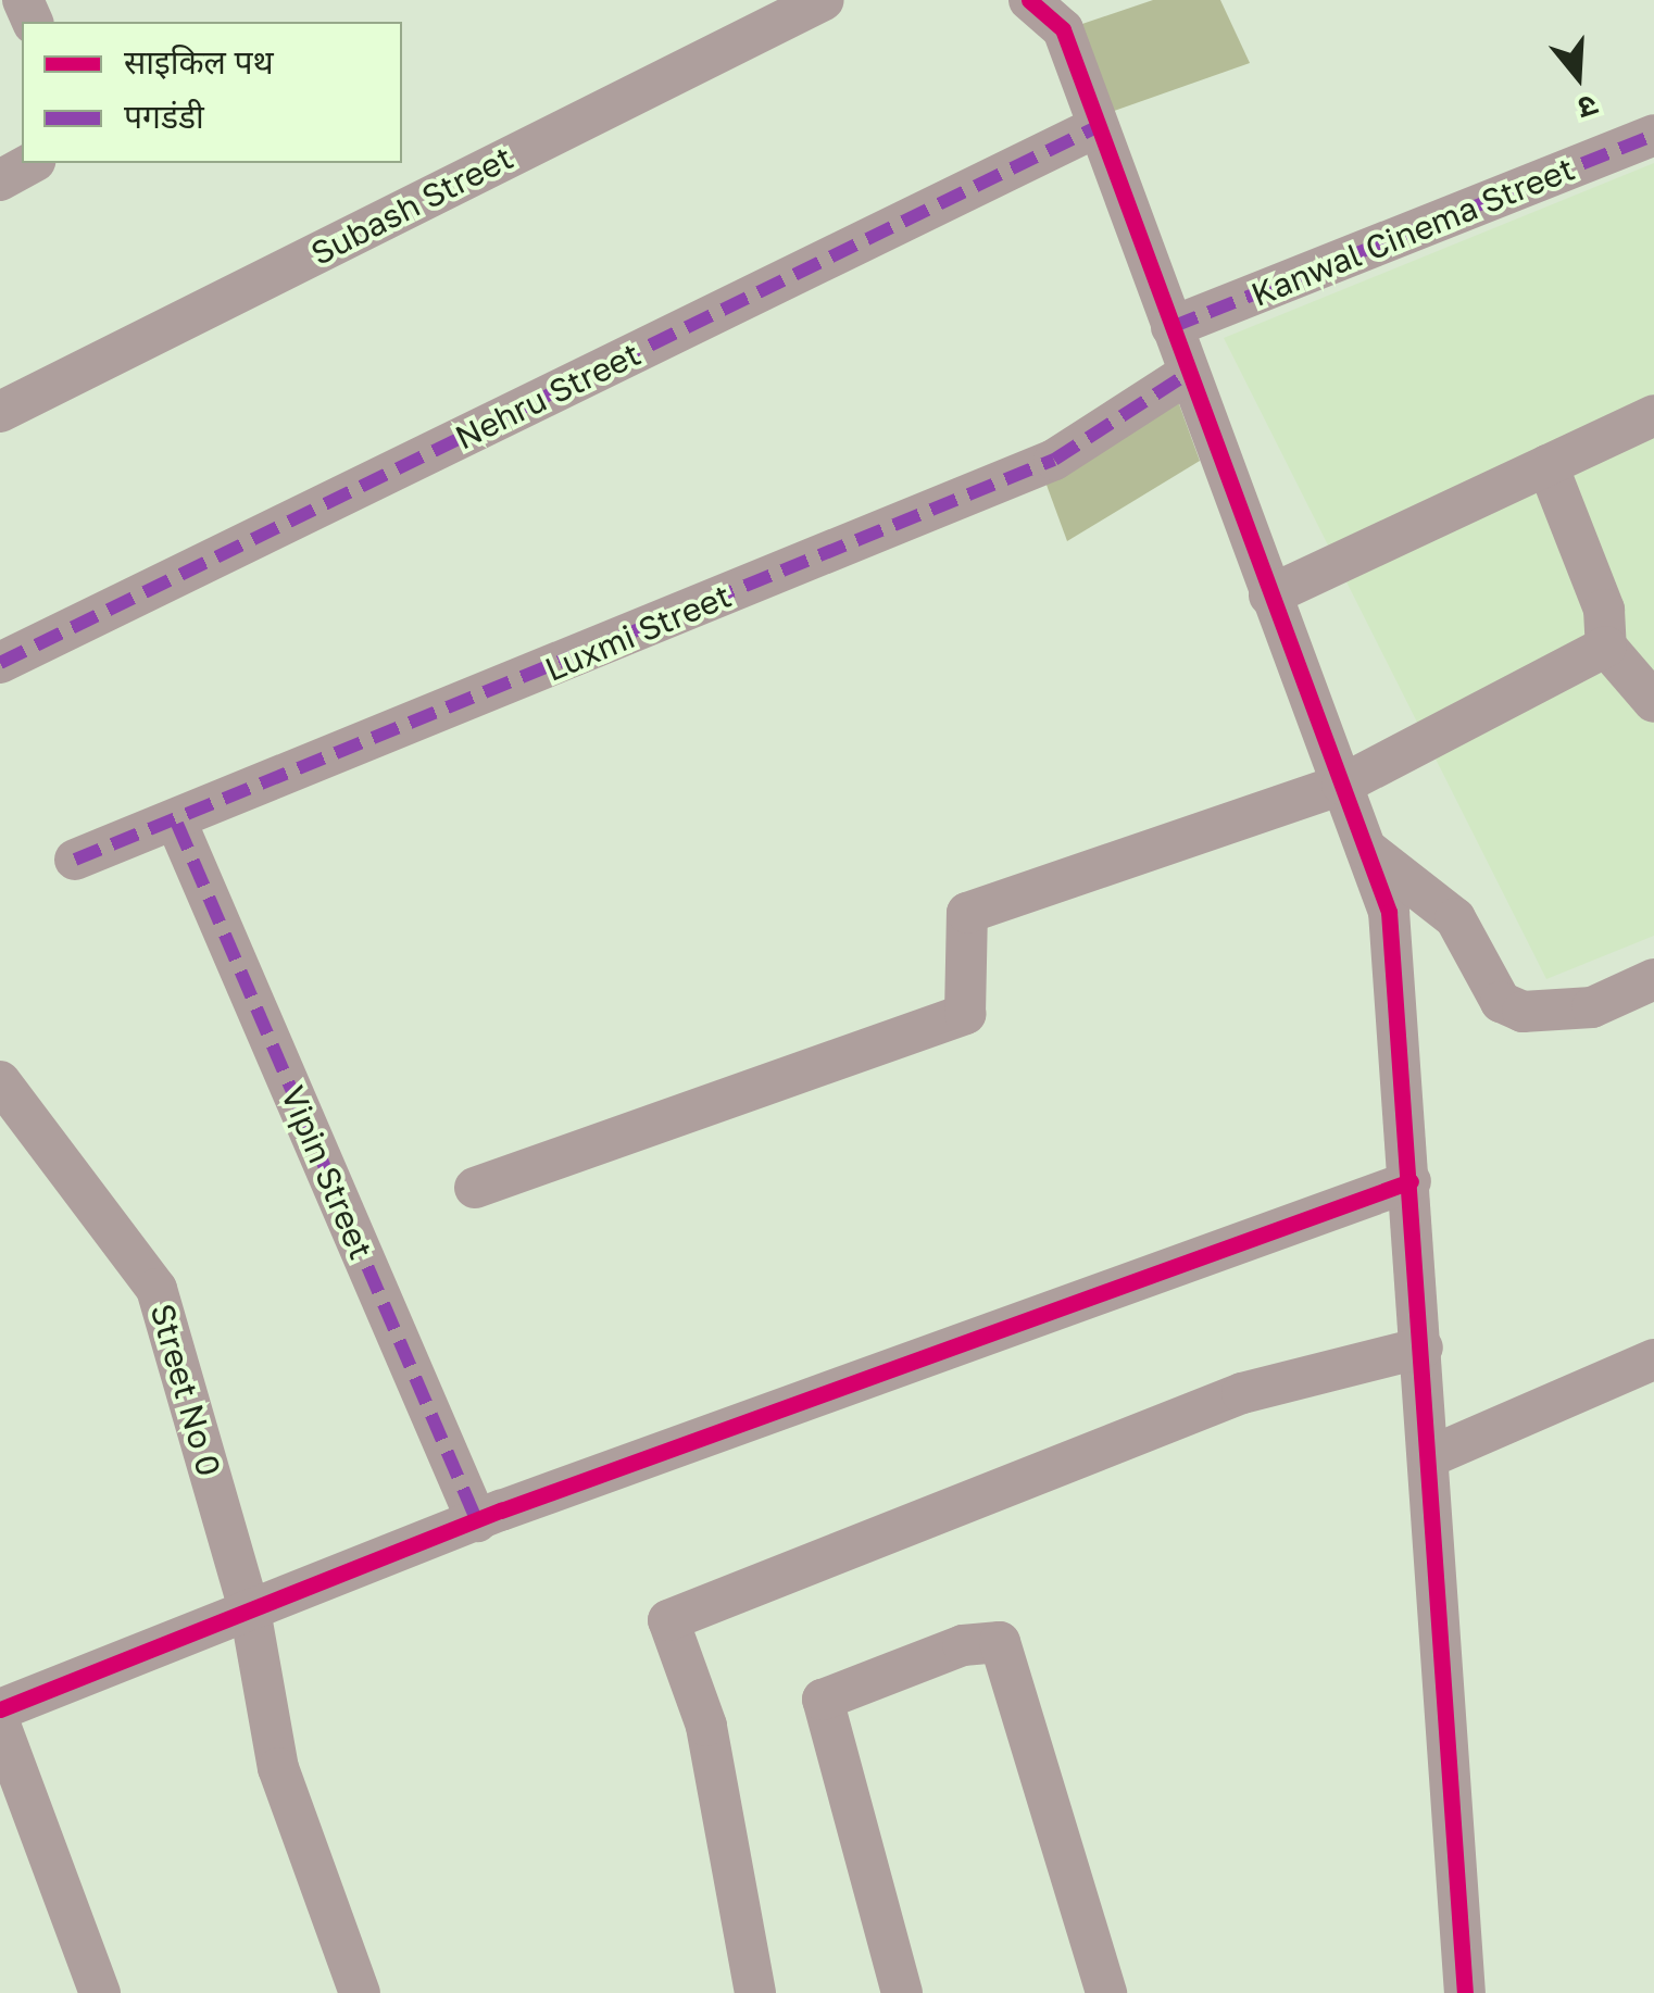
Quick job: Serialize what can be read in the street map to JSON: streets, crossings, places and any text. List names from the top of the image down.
{
  "streets": {
    "street": [
      "Subash Street",
      "Kanwal Cinema Street",
      "Nehru Street",
      "Luxmi Street",
      "Vipin Street",
      "Street No 0"
    ]
  },
  "crossings": [
    ["Luxmi Street", "Vipin Street"]
  ],
  "legend": ["साइकिल पथ", "पगडंडी"],
  "north": "bottom"
}
